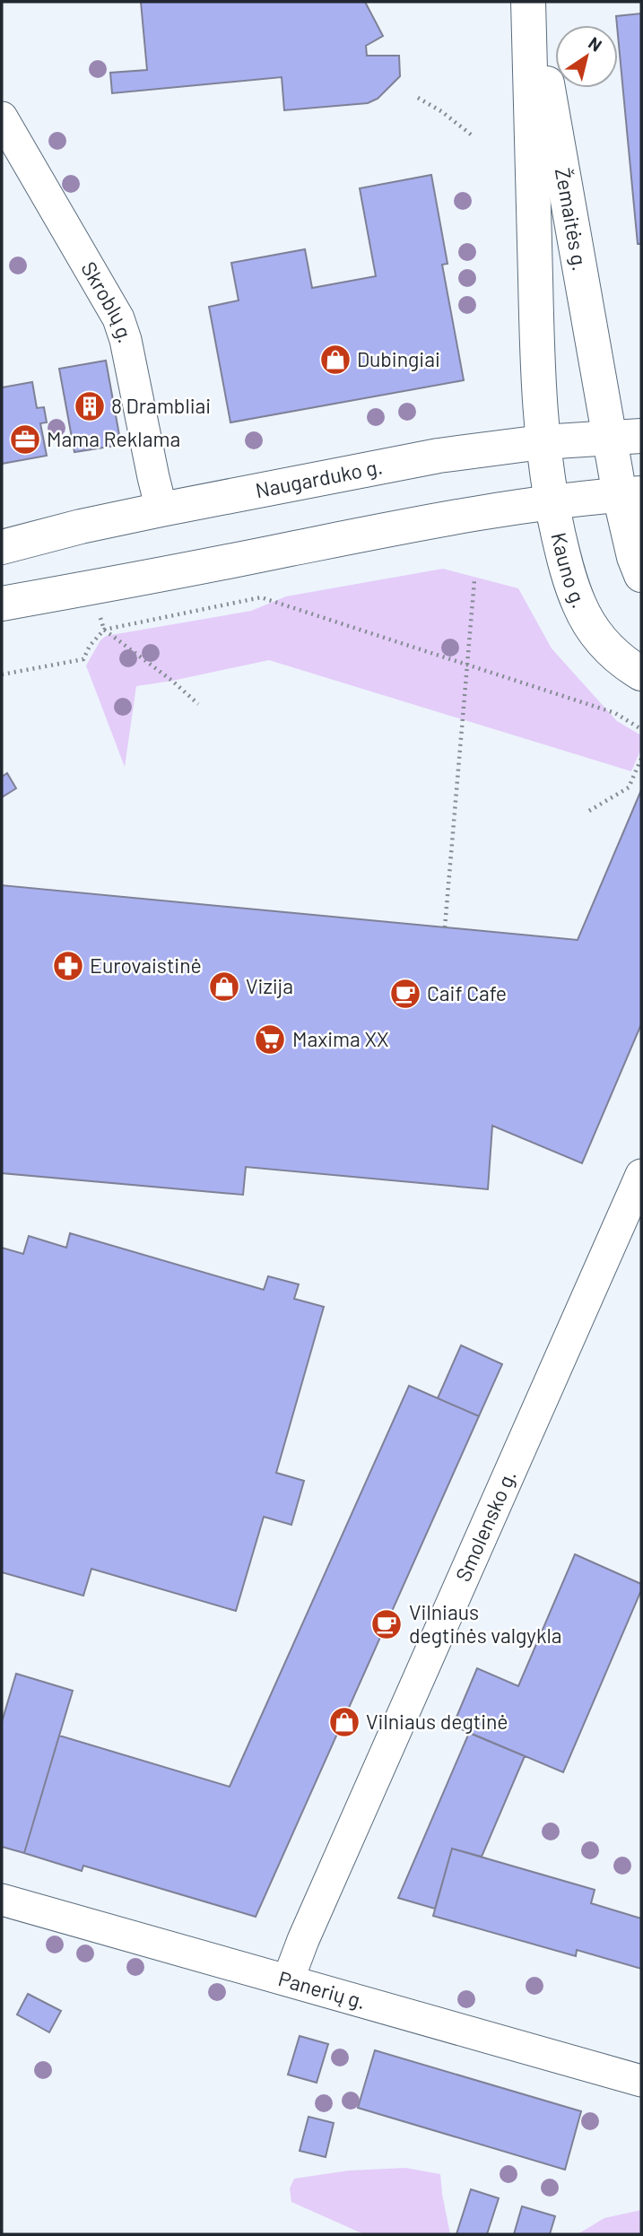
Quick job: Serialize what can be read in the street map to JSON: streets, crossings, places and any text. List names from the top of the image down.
{
  "streets": {
    "main road": ["Žemaitės g.", "Naugarduko g.", "Kauno g."],
    "street": ["Skroblų g.", "Smolensko g.", "Panerių g."]
  },
  "crossings": [
    ["Žemaitės g.", "Naugarduko g."],
    ["Žemaitės g.", "Kauno g."],
    ["Skroblų g.", "Naugarduko g."],
    ["Naugarduko g.", "Kauno g."],
    ["Smolensko g.", "Panerių g."]
  ],
  "places": {
    "shop": ["Dubingiai", "Vizija", "Vilniaus degtinė"],
    "building": ["8 Drambliai"],
    "office": ["Mama Reklama"],
    "pharmacy": ["Eurovaistinė"],
    "cafe": ["Caif Cafe", "Vilniaus degtinės valgykla"],
    "supermarket": ["Maxima XX"]
  },
  "north": "top right"
}
